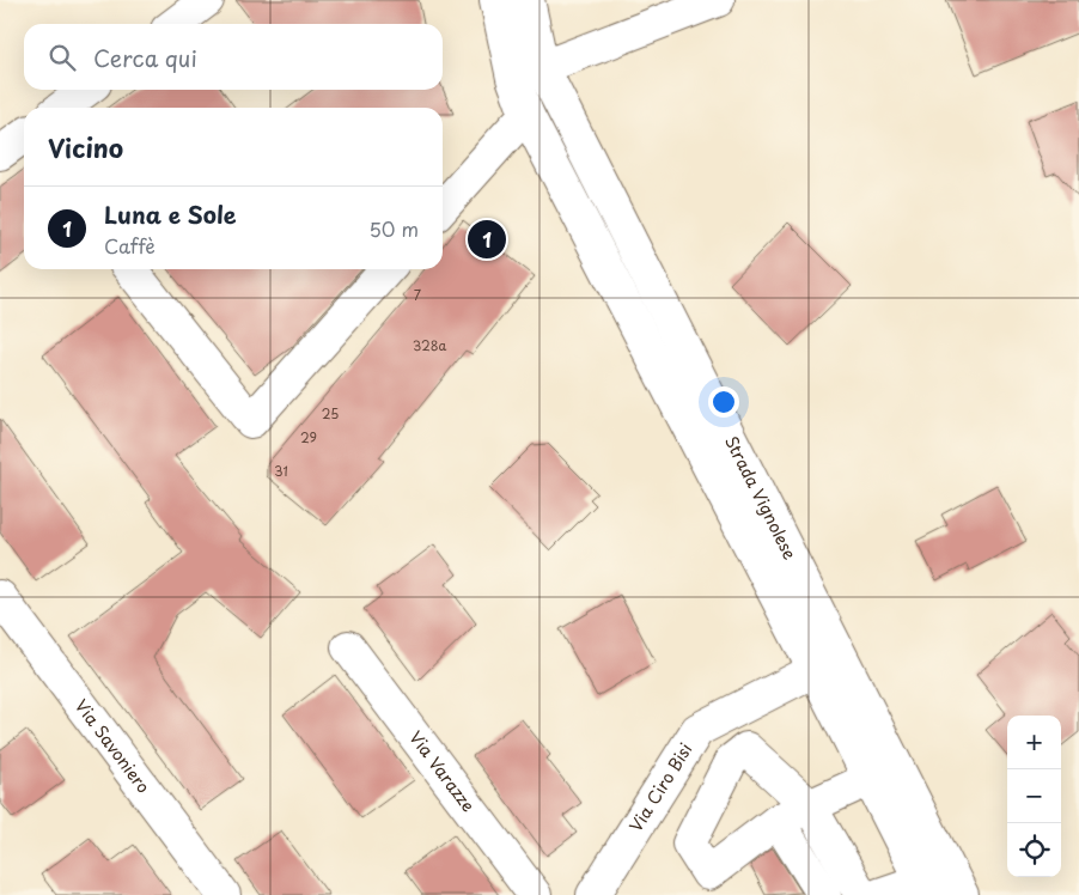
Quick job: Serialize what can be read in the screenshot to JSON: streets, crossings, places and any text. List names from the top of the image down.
{
  "streets": {
    "street": [
      "Strada Vignolese",
      "Via Savoniero",
      "Via Varazze",
      "Via Ciro Bisi"
    ]
  },
  "crossings": [
    ["Strada Vignolese", "Via Ciro Bisi"]
  ],
  "house_numbers": [
    "7",
    "328a",
    "25",
    "29",
    "31"
  ],
  "page": {
    "search": "Cerca qui",
    "heading": "Vicino",
    "list": [
      {
        "mark": "1",
        "name": "Luna e Sole",
        "note": "Caffè",
        "value": "50 m"
      }
    ],
    "pins": "1",
    "map_buttons": ["+", "−"]
  }
}
